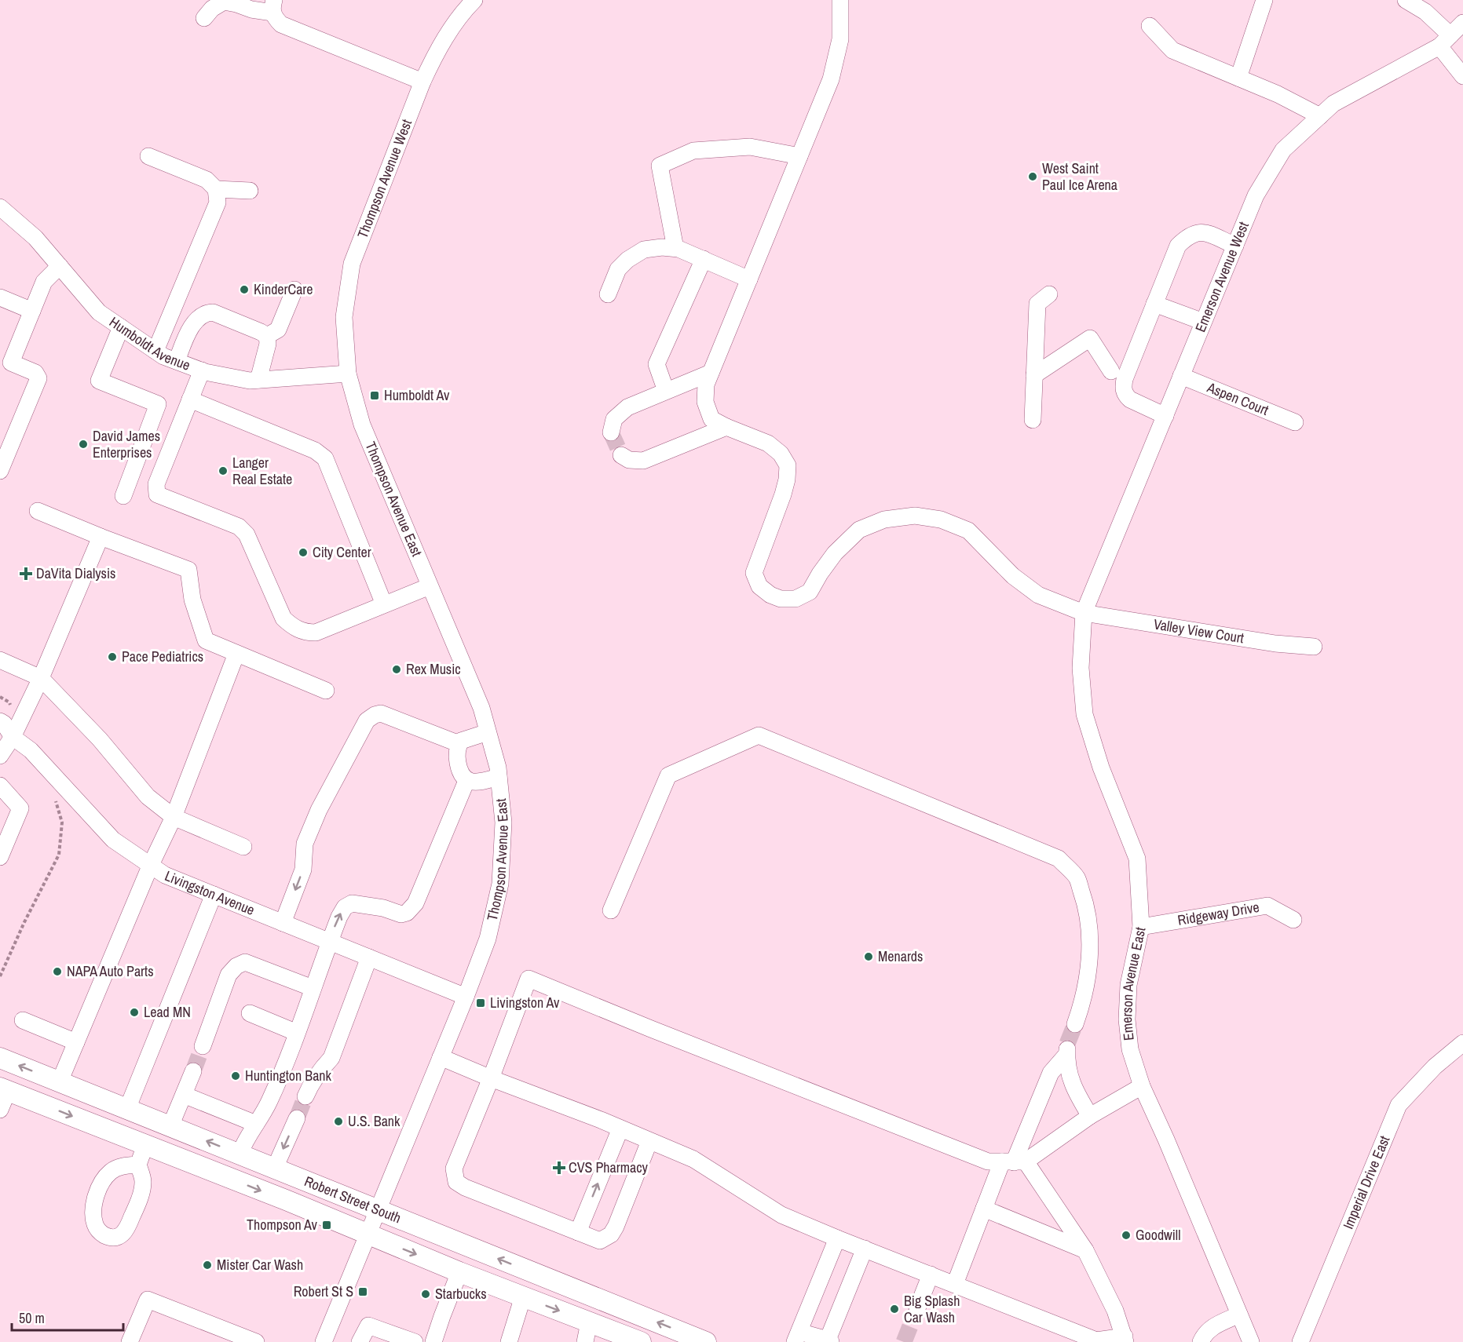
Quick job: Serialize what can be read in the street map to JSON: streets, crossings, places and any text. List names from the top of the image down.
{
  "streets": {
    "main road": ["Robert Street South"],
    "street": [
      "Thompson Avenue West",
      "Emerson Avenue West",
      "Humboldt Avenue",
      "Aspen Court",
      "Thompson Avenue East",
      "Valley View Court",
      "Livingston Avenue",
      "Ridgeway Drive",
      "Emerson Avenue East",
      "Imperial Drive East"
    ]
  },
  "crossings": [
    ["Thompson Avenue West", "Humboldt Avenue"],
    ["Thompson Avenue West", "Thompson Avenue East"],
    ["Emerson Avenue West", "Aspen Court"],
    ["Emerson Avenue West", "Valley View Court"],
    ["Emerson Avenue West", "Emerson Avenue East"],
    ["Humboldt Avenue", "Thompson Avenue East"],
    ["Thompson Avenue East", "Livingston Avenue"],
    ["Thompson Avenue East", "Robert Street South"],
    ["Valley View Court", "Emerson Avenue East"],
    ["Ridgeway Drive", "Emerson Avenue East"]
  ],
  "places": {
    "other": [
      "West Saint Paul Ice Arena",
      "KinderCare",
      "David James Enterprises",
      "Langer Real Estate",
      "City Center",
      "Pace Pediatrics",
      "Rex Music",
      "Menards",
      "NAPA Auto Parts",
      "Lead MN",
      "Huntington Bank",
      "U.S. Bank",
      "Goodwill",
      "Mister Car Wash",
      "Starbucks",
      "Big Splash Car Wash"
    ],
    "transit": [
      "Humboldt Av",
      "Livingston Av",
      "Thompson Av",
      "Robert St S"
    ],
    "health": ["DaVita Dialysis", "CVS Pharmacy"]
  },
  "scale_bar": "50 m"
}
